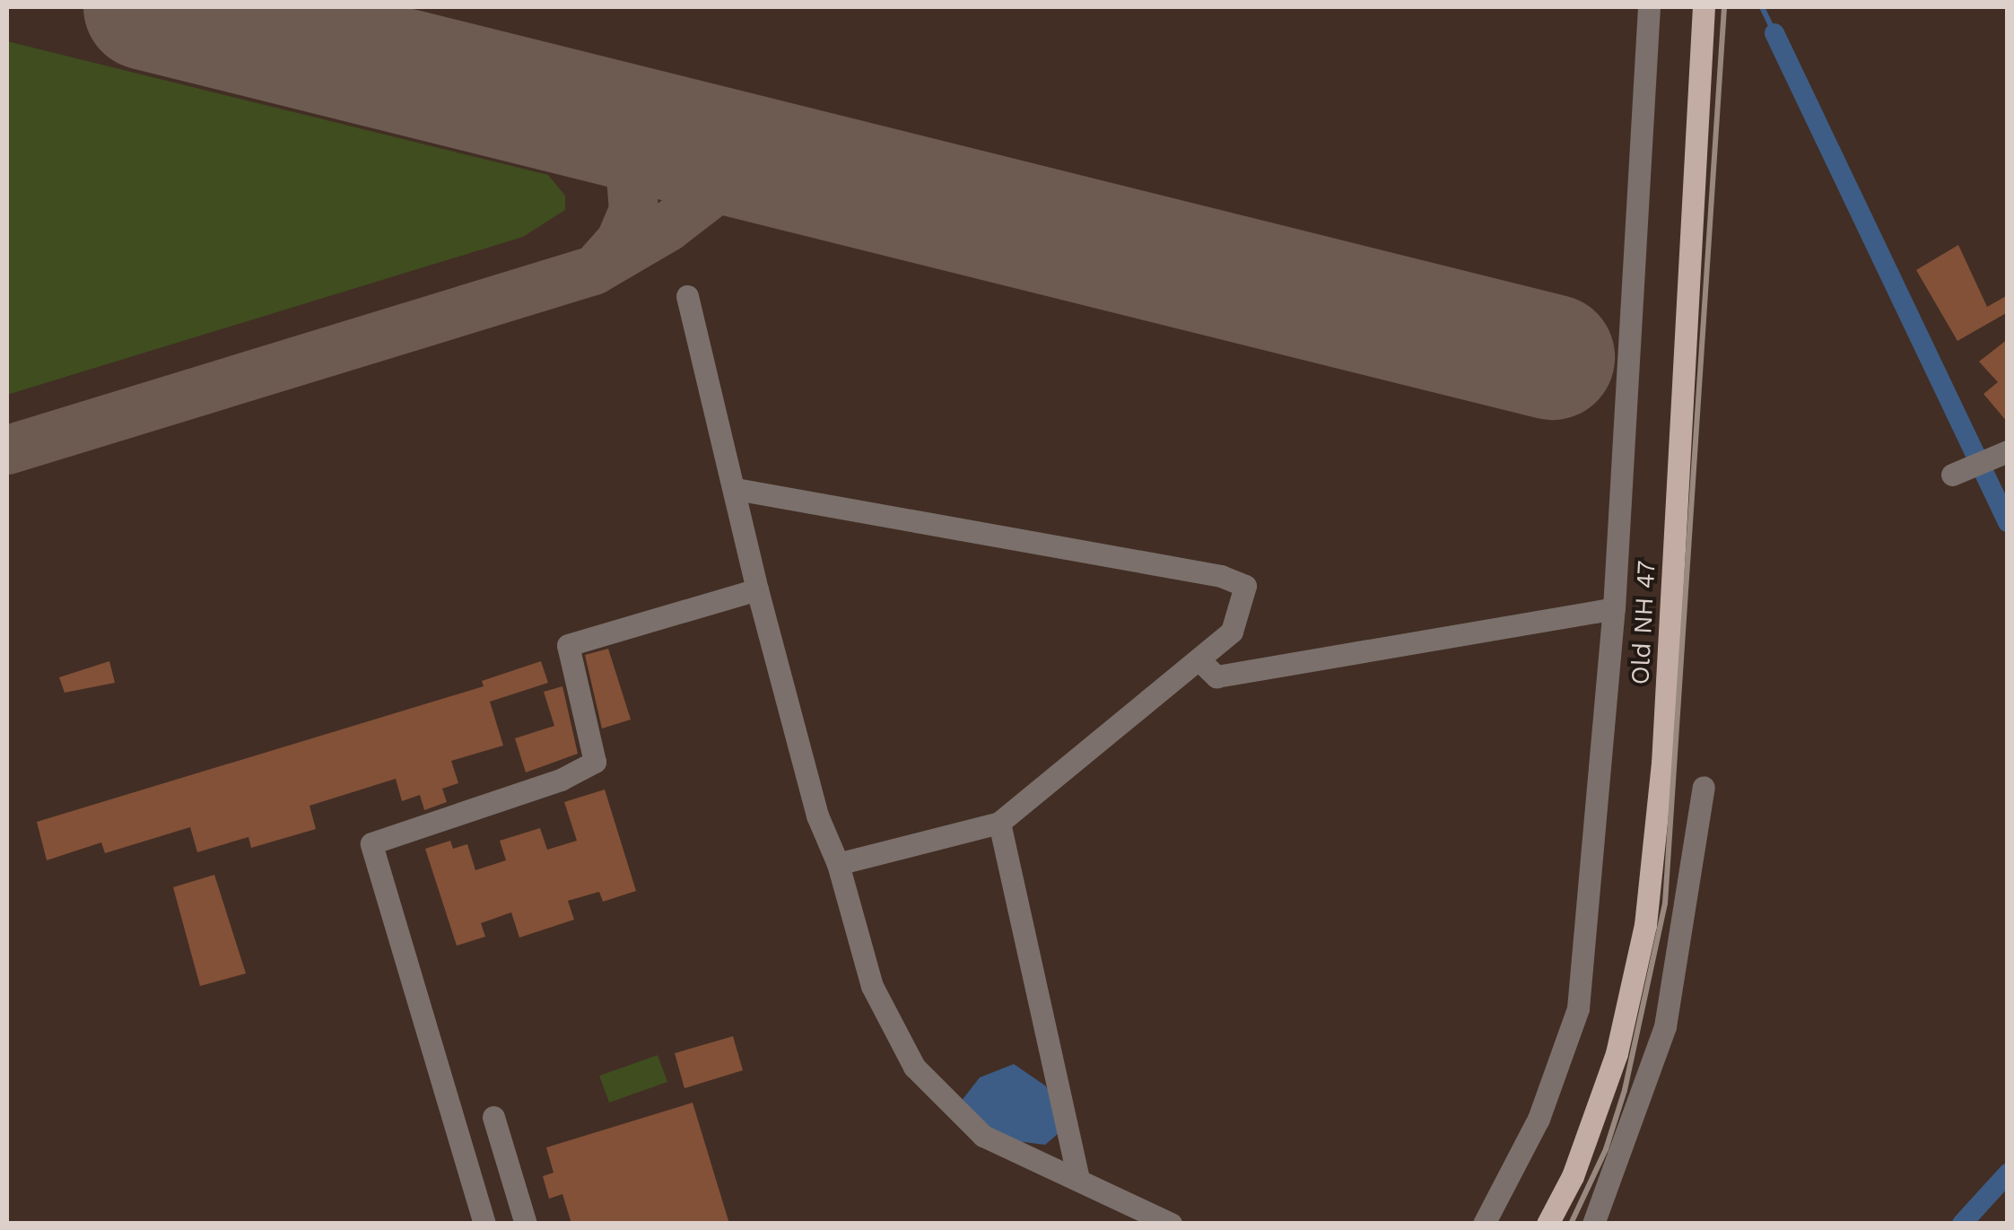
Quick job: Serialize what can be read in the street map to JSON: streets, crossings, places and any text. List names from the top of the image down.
{
  "streets": {
    "main road": ["Old NH 47"]
  }
}
